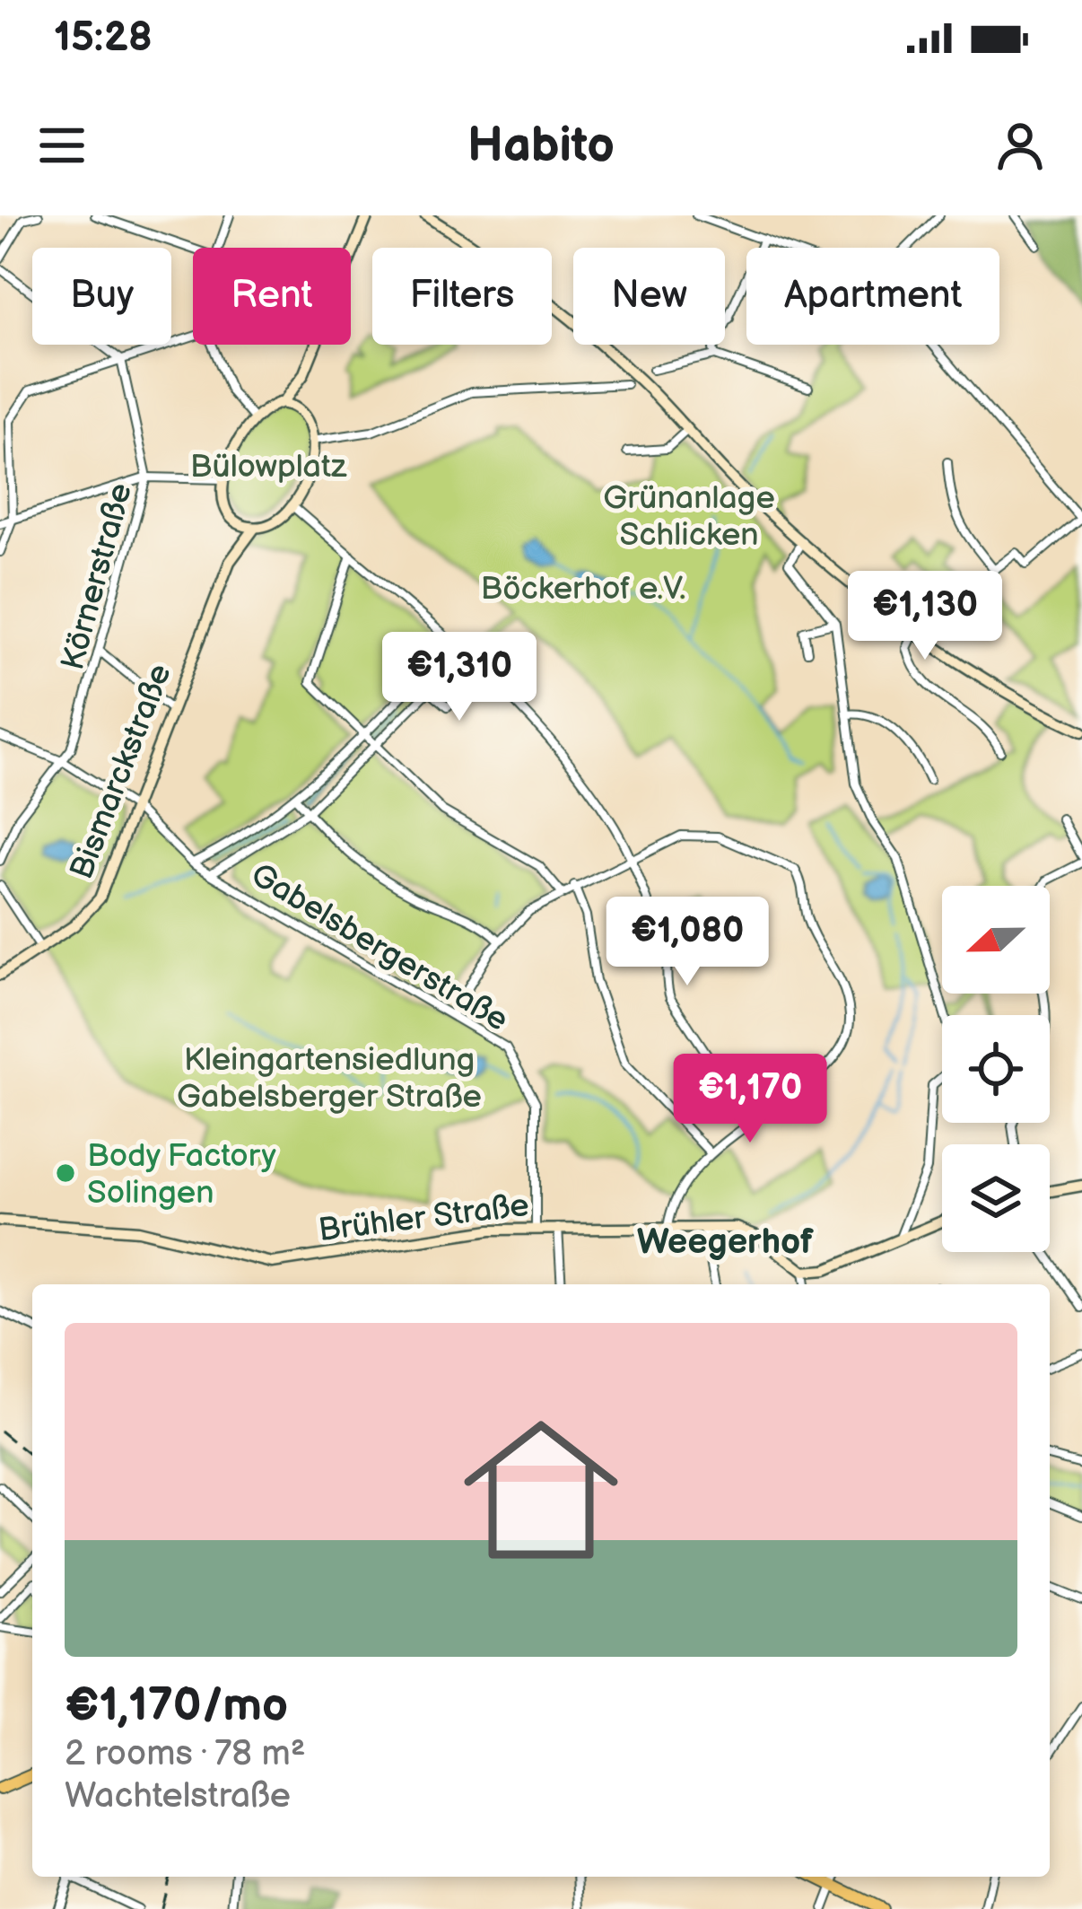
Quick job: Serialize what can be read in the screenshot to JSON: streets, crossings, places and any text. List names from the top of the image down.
{
  "streets": {
    "main road": ["Bismarckstraße", "Brühler Straße"],
    "street": ["Körnerstraße", "Gabelsbergerstraße"]
  },
  "crossings": [
    ["Körnerstraße", "Gabelsbergerstraße"],
    ["Bismarckstraße", "Gabelsbergerstraße"],
    ["Gabelsbergerstraße", "Brühler Straße"]
  ],
  "districts": ["Weegerhof"],
  "parks": [
    "Bülowplatz",
    "Grünanlage Schlicken",
    "Böckerhof e.V.",
    "Kleingartensiedlung Gabelsberger Straße"
  ],
  "places": ["Body Factory Solingen"],
  "north": "left",
  "page": {
    "status": "15:28",
    "header": "Habito",
    "chip": [
      "Buy",
      "Rent",
      "Filters",
      "New",
      "Apartment"
    ],
    "price": [
      "€1,130",
      "€1,310",
      "€1,080",
      "€1,170"
    ],
    "list": [
      {
        "name": "€1,170/mo",
        "note": "2 rooms · 78 m² · Wachtelstraße"
      }
    ]
  }
}
